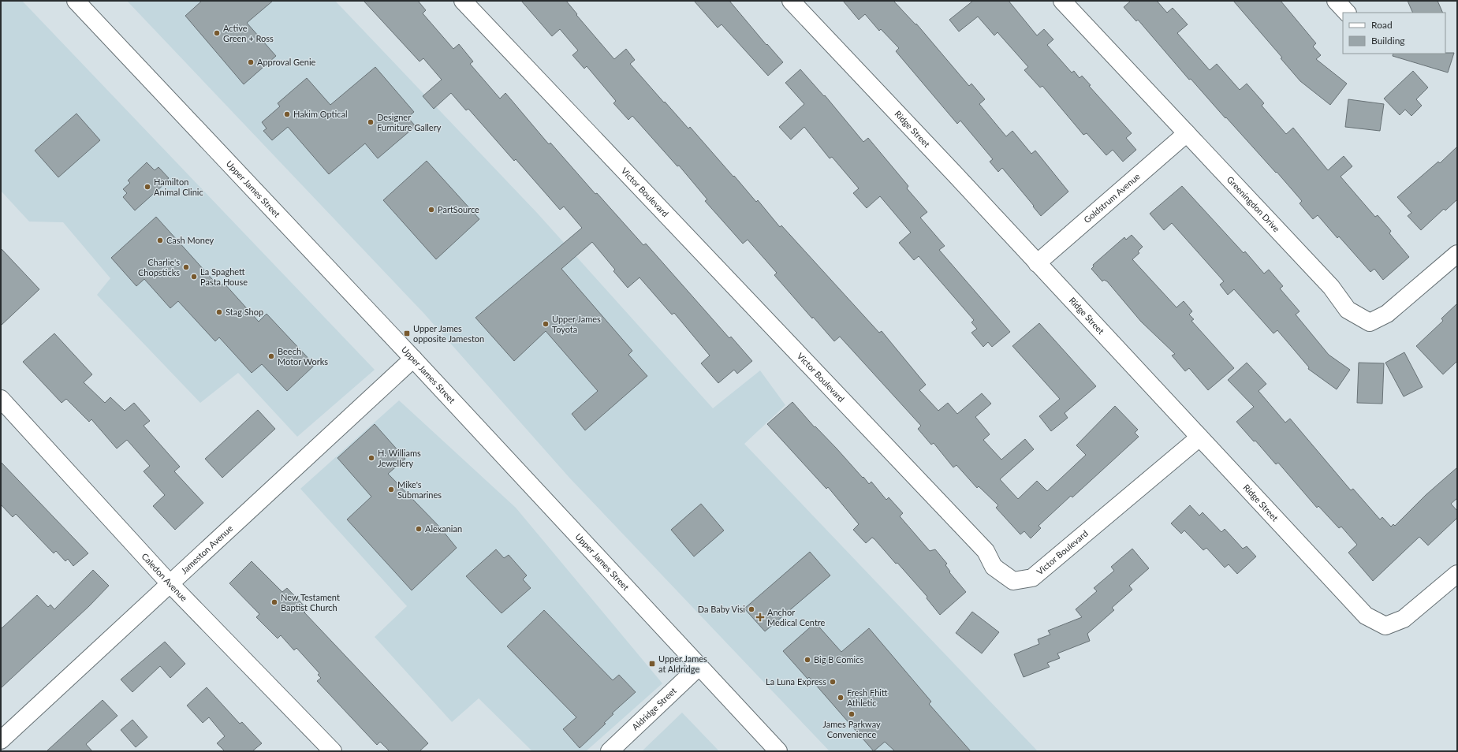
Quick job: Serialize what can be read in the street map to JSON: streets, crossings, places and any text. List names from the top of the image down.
{
  "streets": {
    "street": [
      "Ridge Street",
      "Upper James Street",
      "Victor Boulevard",
      "Goldstrum Avenue",
      "Greeningdon Drive",
      "Jameston Avenue",
      "Caledon Avenue",
      "Aldridge Street"
    ]
  },
  "crossings": [
    ["Ridge Street", "Victor Boulevard"],
    ["Ridge Street", "Goldstrum Avenue"],
    ["Upper James Street", "Jameston Avenue"],
    ["Upper James Street", "Aldridge Street"],
    ["Goldstrum Avenue", "Greeningdon Drive"],
    ["Jameston Avenue", "Caledon Avenue"]
  ],
  "places": {
    "other": [
      "Active Green + Ross",
      "Approval Genie",
      "Hakim Optical",
      "Designer Furniture Gallery",
      "Hamilton Animal Clinic",
      "PartSource",
      "Cash Money",
      "Charlie's Chopsticks",
      "La Spaghett Pasta House",
      "Stag Shop",
      "Upper James Toyota",
      "Beech Motor Works",
      "H. Williams Jewellery",
      "Mike's Submarines",
      "Alexanian",
      "New Testament Baptist Church",
      "Da Baby Visi",
      "Big B Comics",
      "La Luna Express",
      "Fresh Fhitt Athletic",
      "James Parkway Convenience"
    ],
    "transit": ["Upper James opposite Jameston", "Upper James at Aldridge"],
    "health": ["Anchor Medical Centre"]
  },
  "legend": ["Road", "Building"]
}
